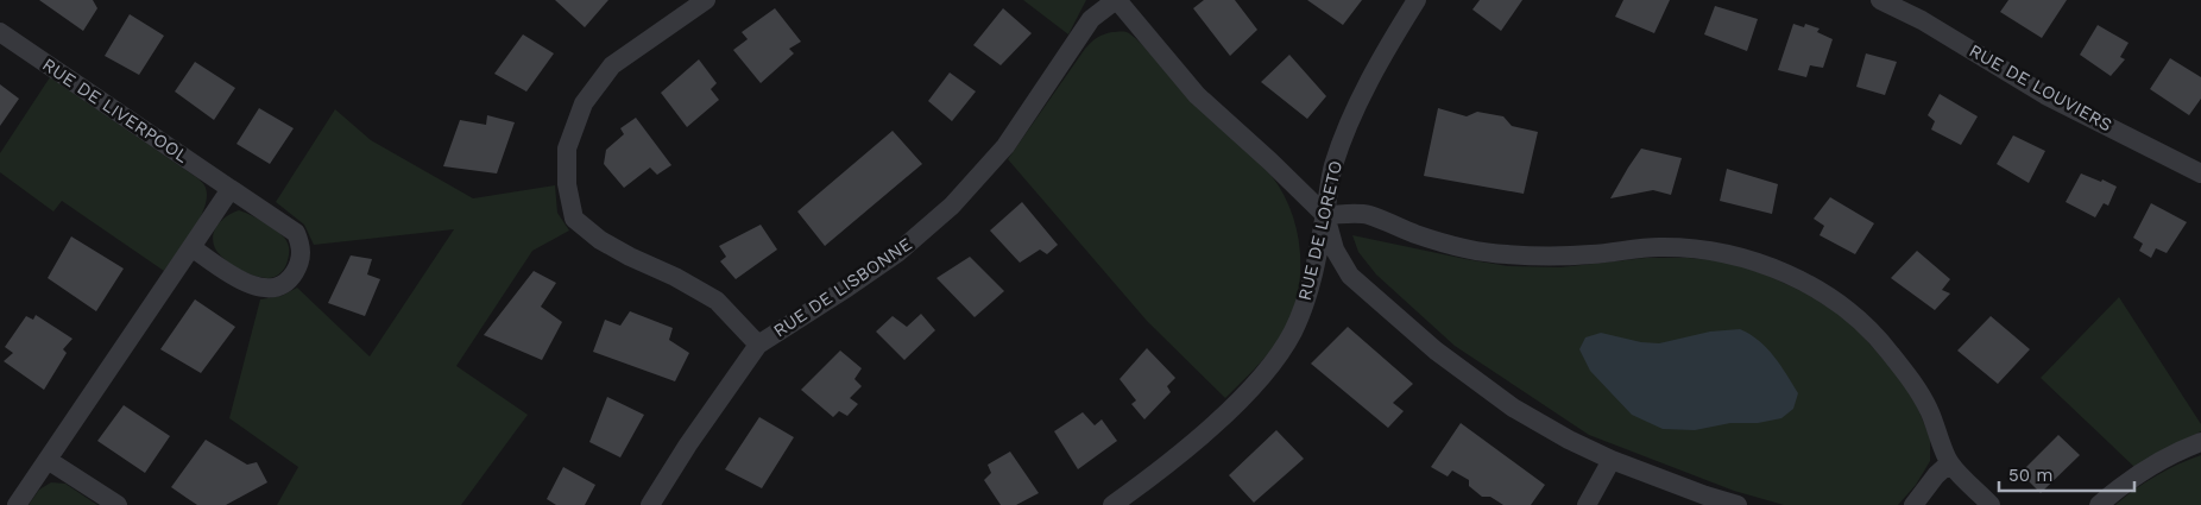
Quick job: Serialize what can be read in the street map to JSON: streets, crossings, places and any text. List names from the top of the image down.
{
  "streets": {
    "street": [
      "RUE DE LOUVIERS",
      "RUE DE LIVERPOOL",
      "RUE DE LORETO",
      "RUE DE LISBONNE"
    ]
  },
  "scale_bar": "50 m"
}
